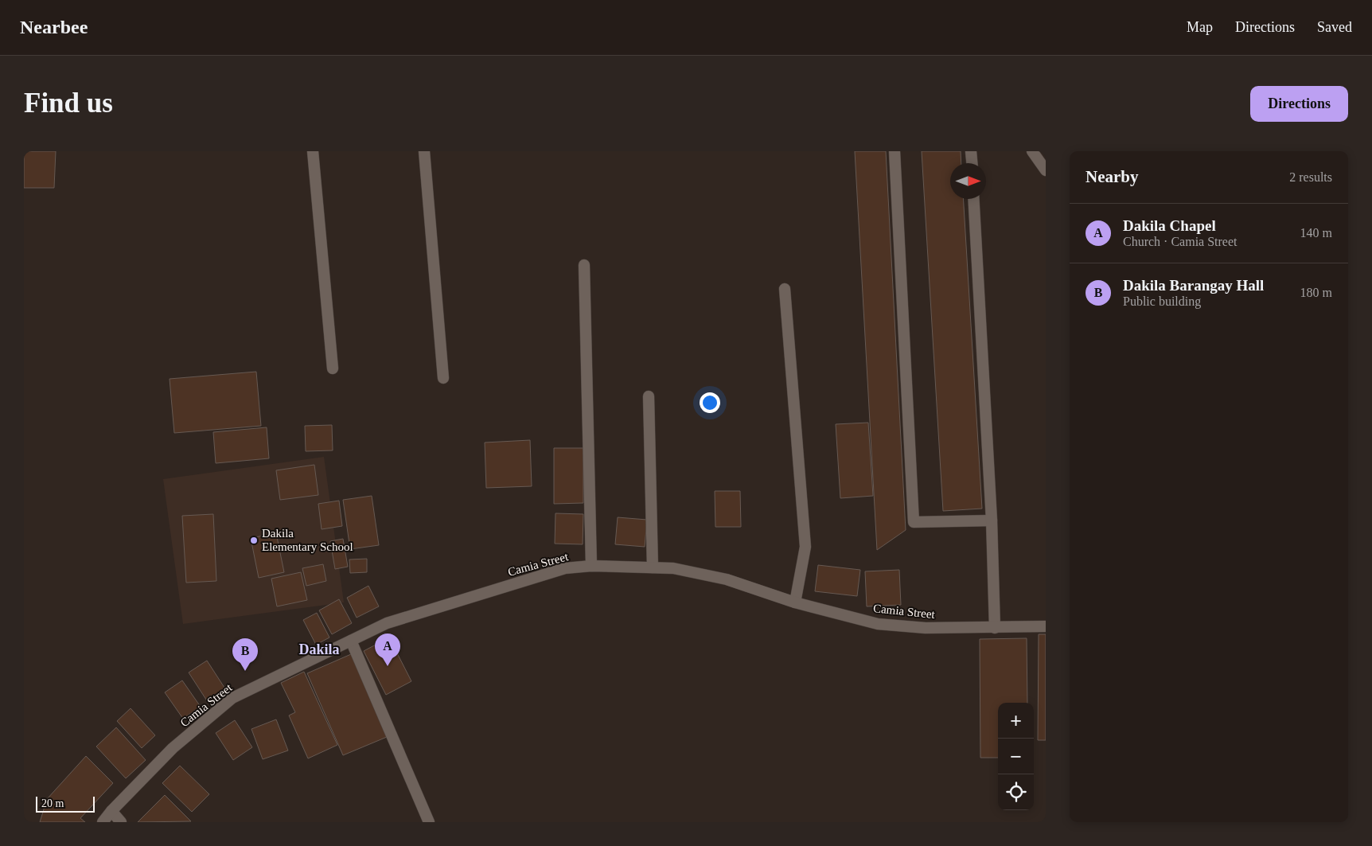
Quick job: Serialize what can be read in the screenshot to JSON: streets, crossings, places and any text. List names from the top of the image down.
{
  "streets": {
    "street": ["Camia Street"]
  },
  "districts": ["Dakila"],
  "places": ["Dakila Elementary School"],
  "scale_bar": "20 m",
  "north": "right",
  "page": {
    "header": "Nearbee",
    "nav": ["Map", "Directions", "Saved"],
    "buttons": "Directions",
    "title": "Find us",
    "heading": ["Nearby", "2 results"],
    "list": [
      {
        "mark": "A",
        "name": "Dakila Chapel",
        "note": "Church · Camia Street",
        "value": "140 m"
      },
      {
        "mark": "B",
        "name": "Dakila Barangay Hall",
        "note": "Public building",
        "value": "180 m"
      }
    ],
    "pins": ["A", "B"],
    "map_buttons": ["+", "−"],
    "scale": "20 m"
  }
}
